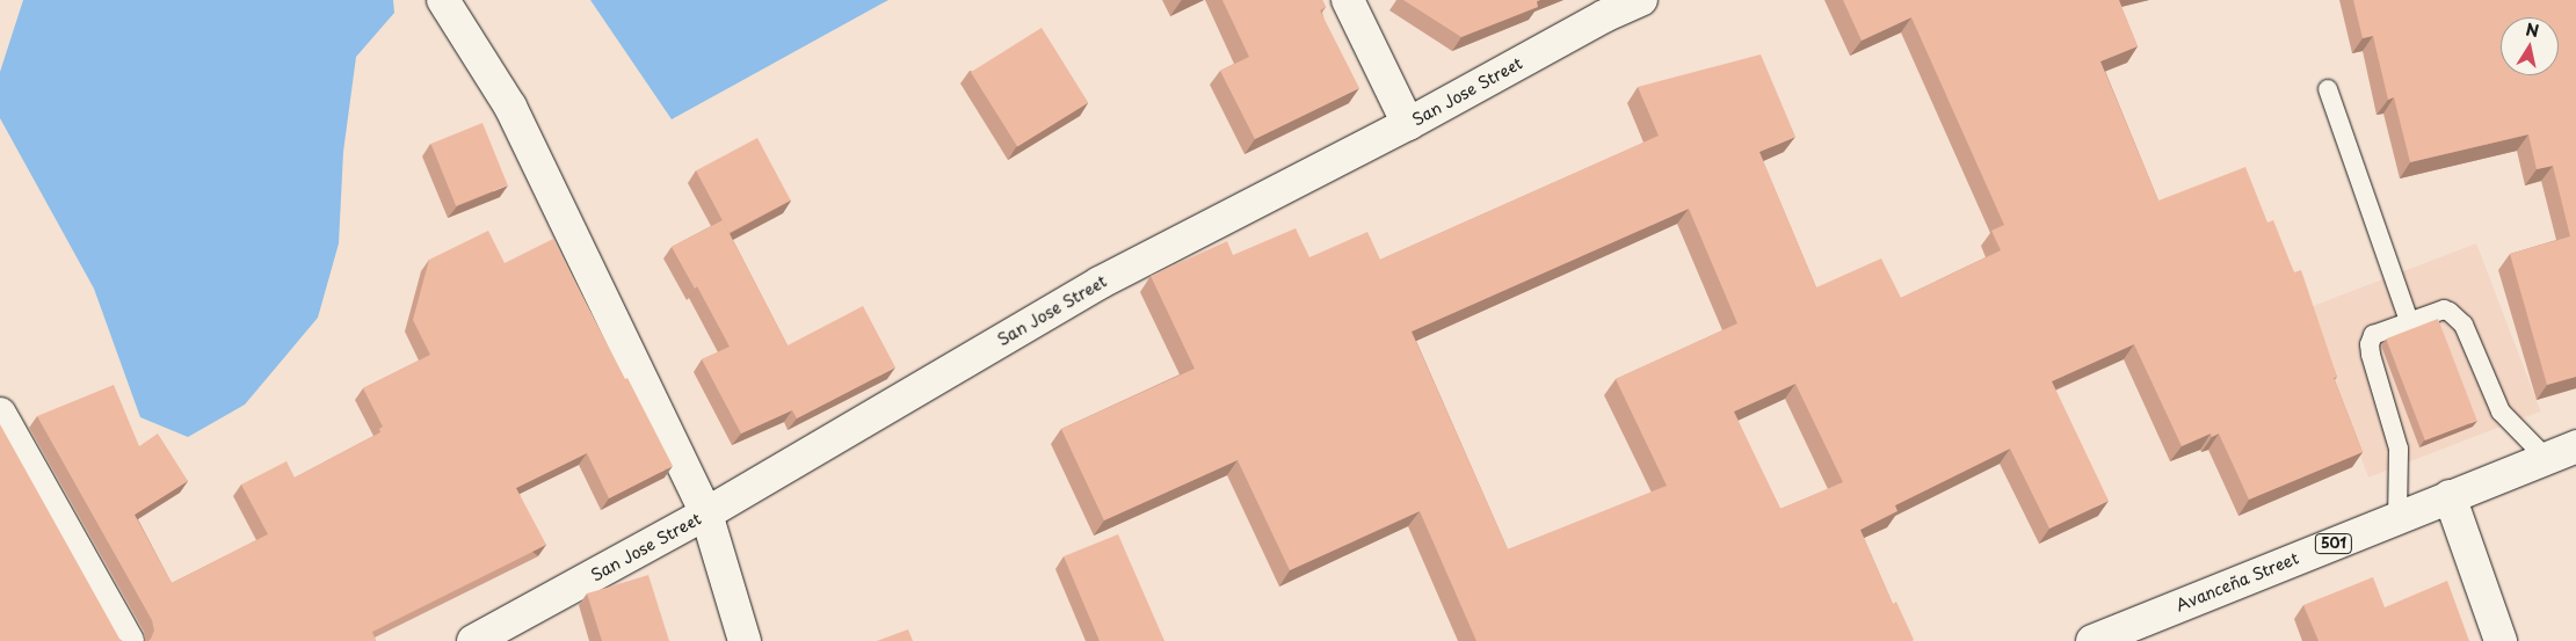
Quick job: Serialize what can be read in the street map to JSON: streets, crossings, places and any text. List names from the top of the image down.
{
  "streets": {
    "street": ["San Jose Street", "501", "Avanceña Street"]
  },
  "north": "top"
}
